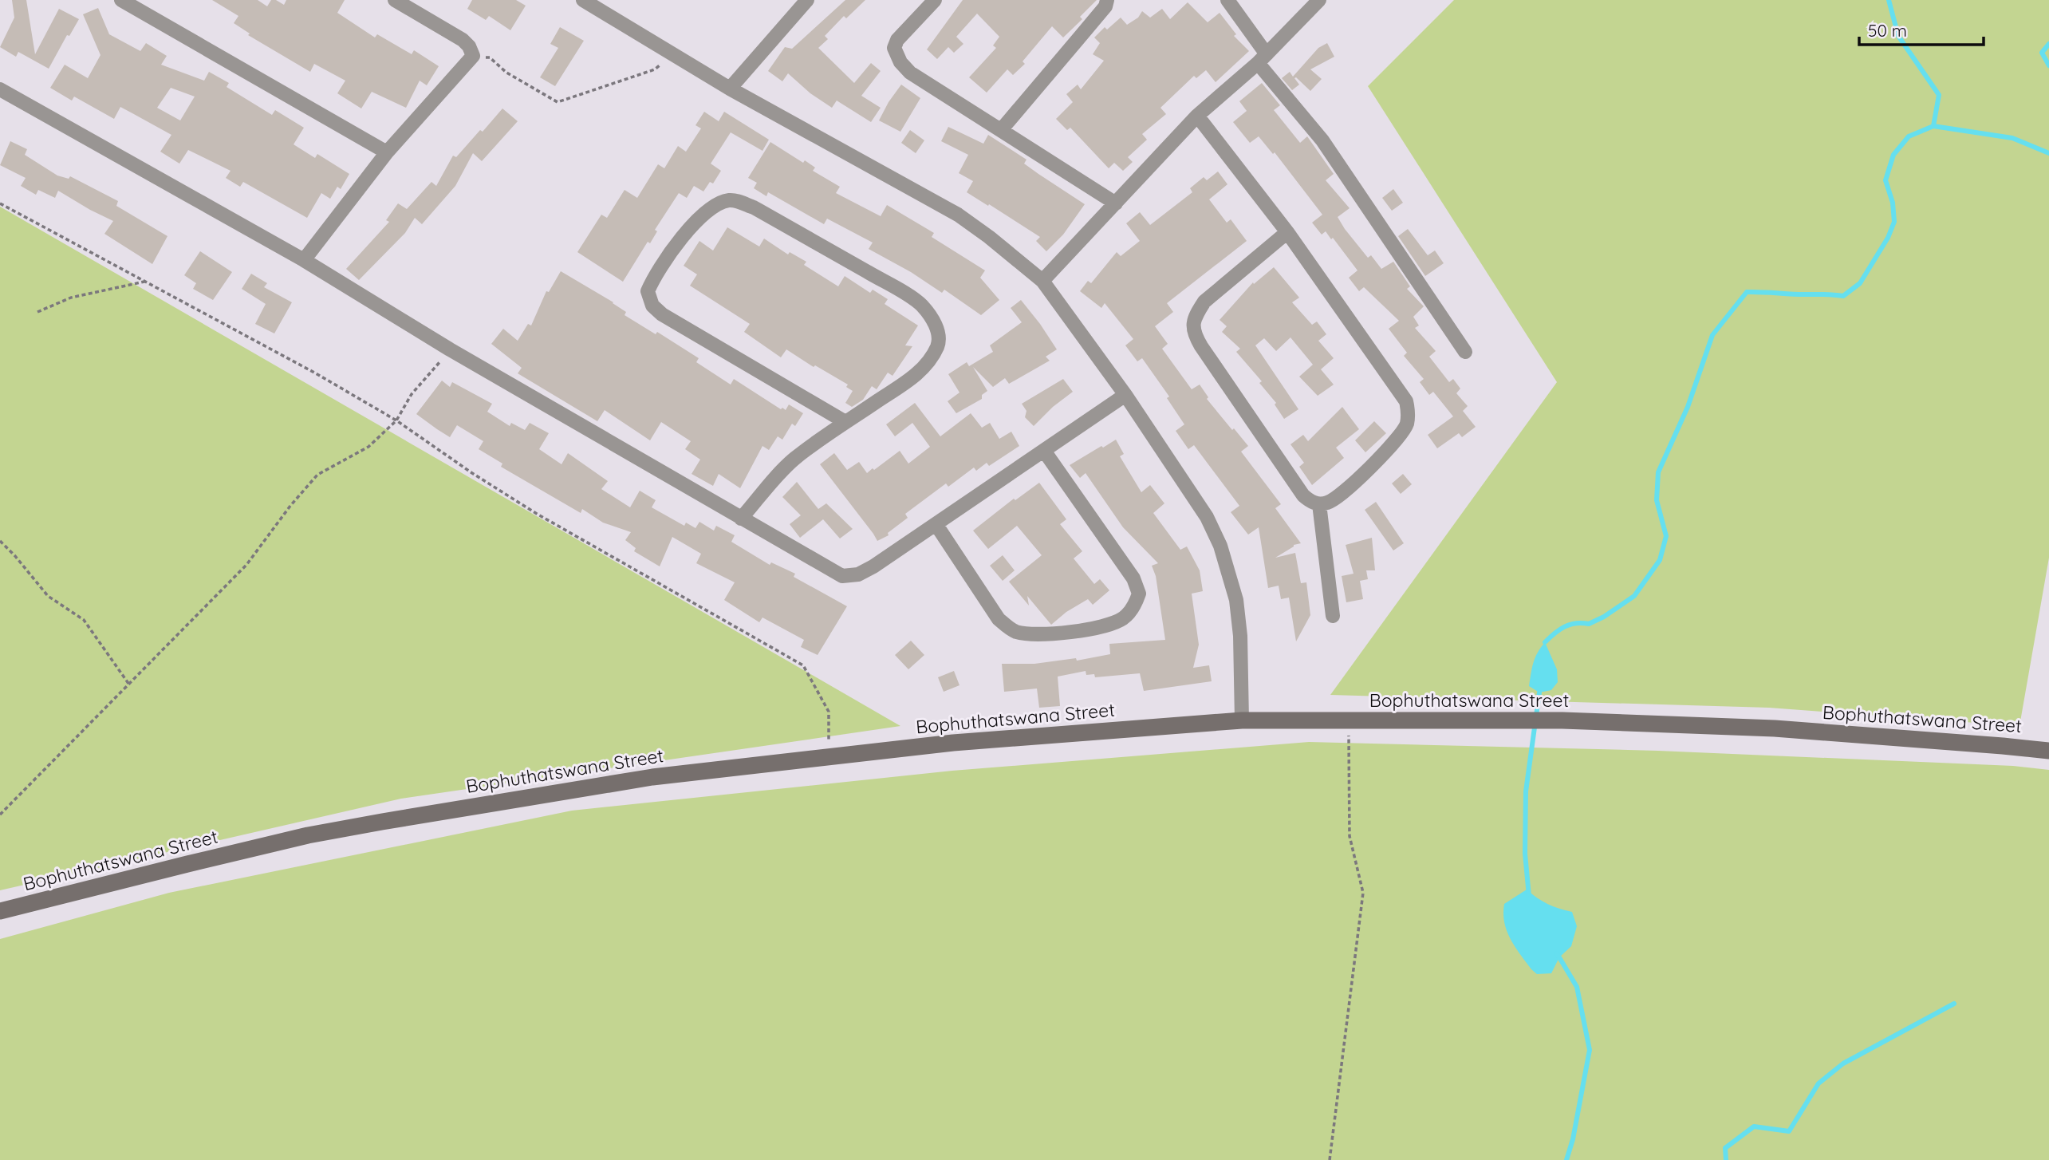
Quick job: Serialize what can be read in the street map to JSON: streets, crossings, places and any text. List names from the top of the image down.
{
  "streets": {
    "street": ["Bophuthatswana Street"]
  },
  "scale_bar": "50 m"
}
